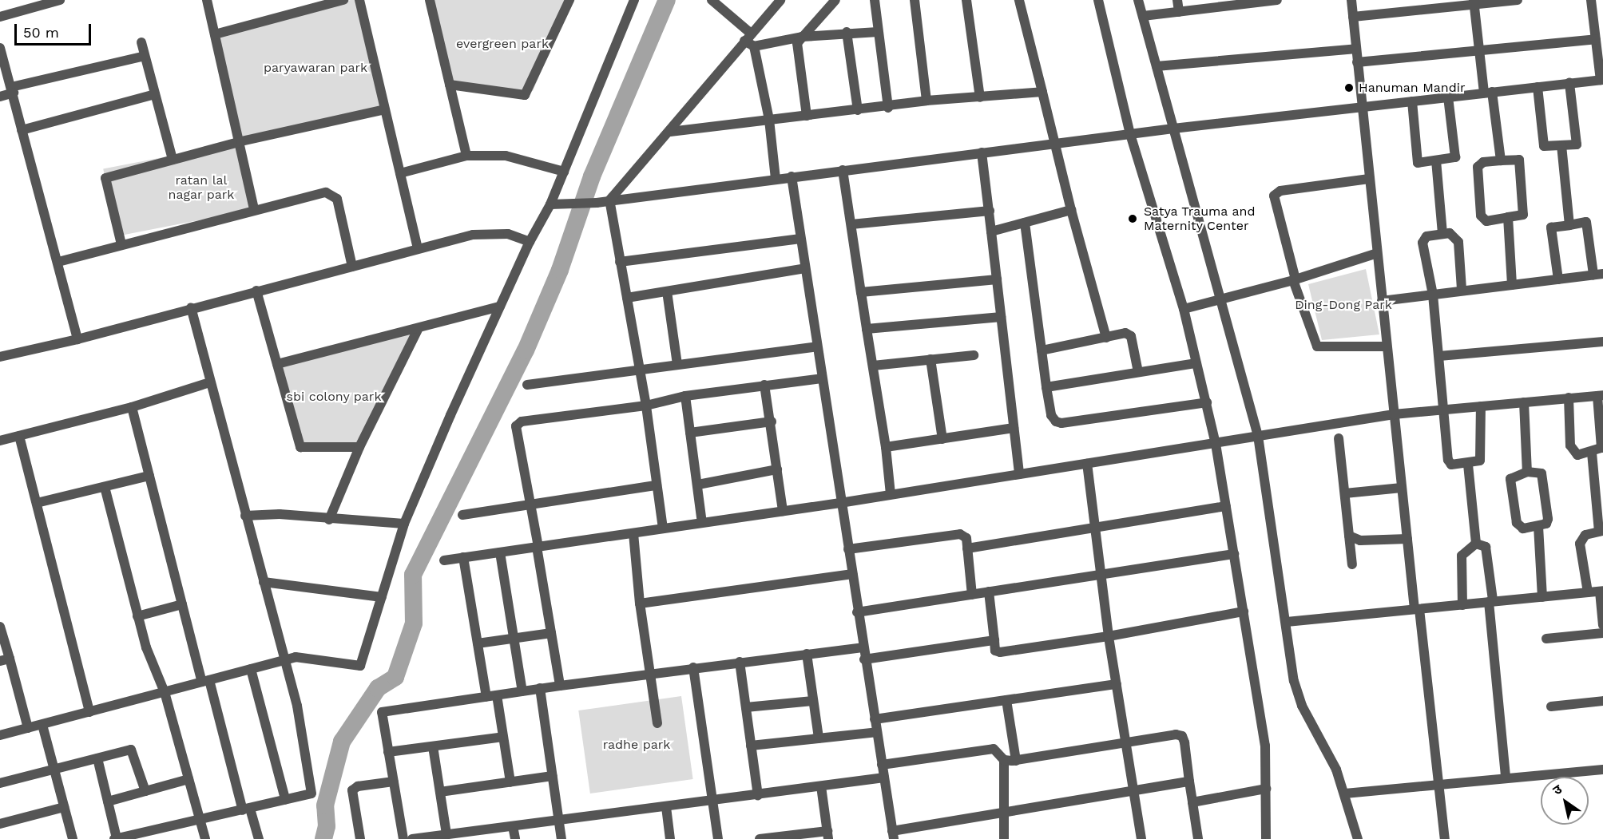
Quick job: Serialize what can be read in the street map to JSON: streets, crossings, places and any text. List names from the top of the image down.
{
  "parks": [
    "evergreen park",
    "paryawaran park",
    "ratan lal nagar park",
    "Ding-Dong Park",
    "sbi colony park",
    "radhe park"
  ],
  "places": ["Hanuman Mandir", "Satya Trauma and Maternity Center"],
  "scale_bar": "50 m",
  "north": "top left"
}
